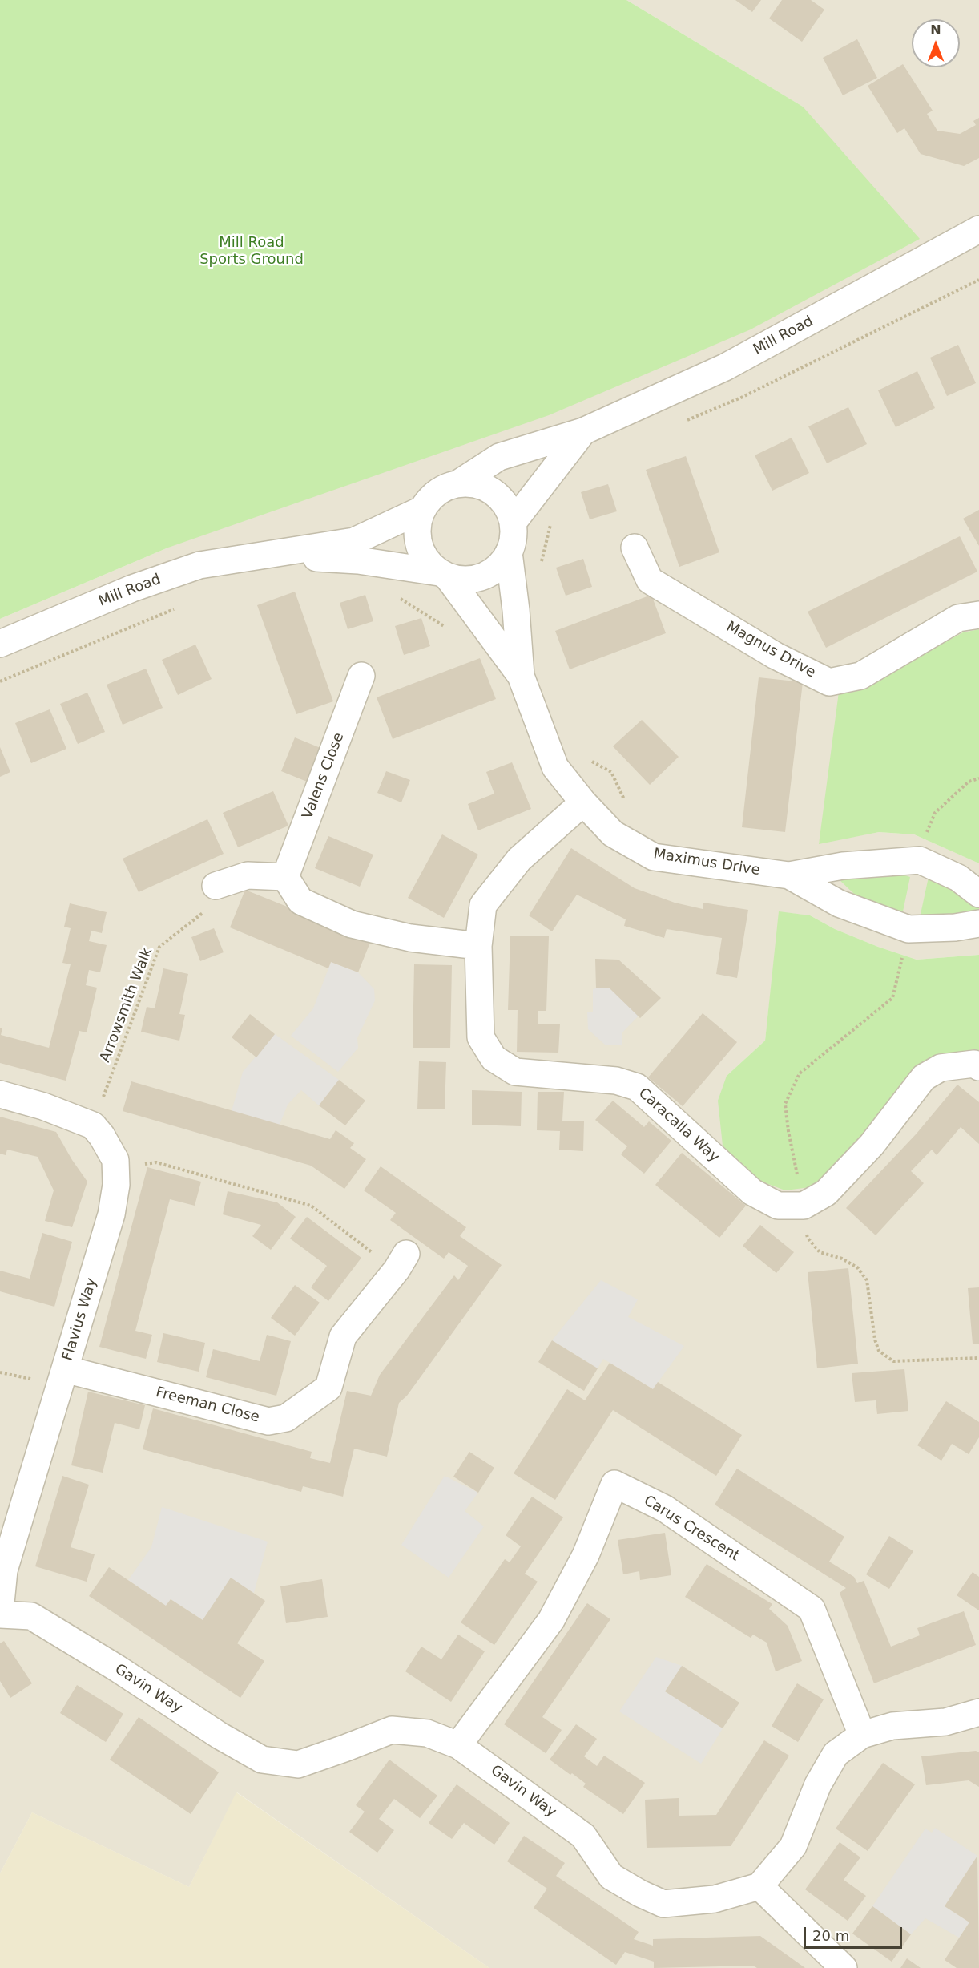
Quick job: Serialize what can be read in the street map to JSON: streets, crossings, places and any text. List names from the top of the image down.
{
  "streets": {
    "street": [
      "Mill Road",
      "Magnus Drive",
      "Valens Close",
      "Maximus Drive",
      "Caracalla Way",
      "Flavius Way",
      "Freeman Close",
      "Carus Crescent",
      "Gavin Way"
    ],
    "path": ["Arrowsmith Walk"]
  },
  "crossings": [
    ["Mill Road", "Maximus Drive"],
    ["Maximus Drive", "Caracalla Way"],
    ["Arrowsmith Walk", "Flavius Way"],
    ["Flavius Way", "Freeman Close"],
    ["Carus Crescent", "Gavin Way"]
  ],
  "parks": ["Mill Road Sports Ground"],
  "scale_bar": "20 m",
  "north": "top"
}
